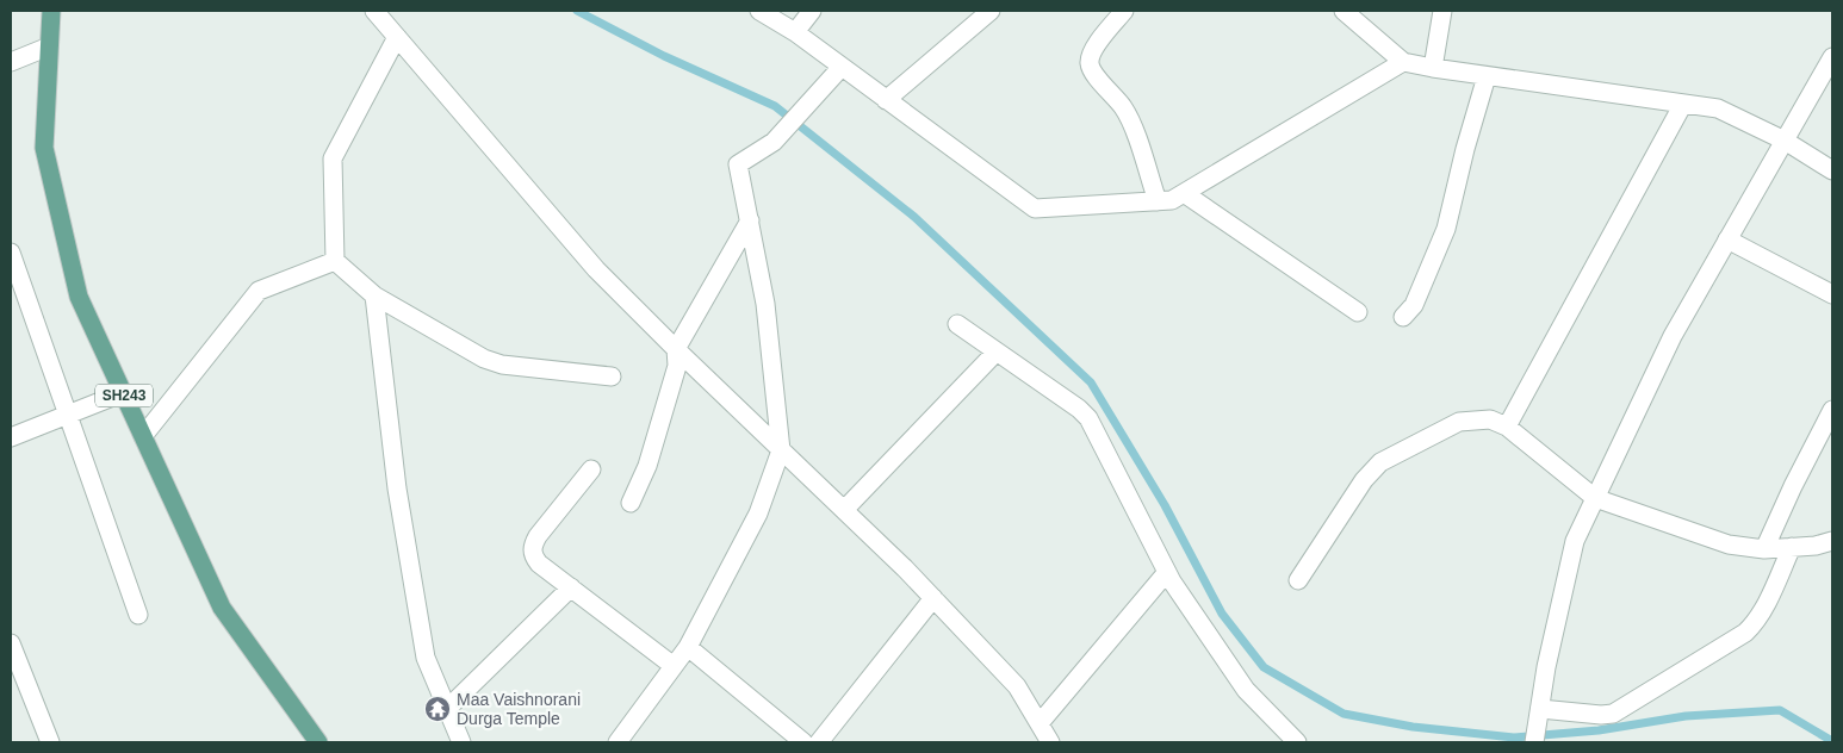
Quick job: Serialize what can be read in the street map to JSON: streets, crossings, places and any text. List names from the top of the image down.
{
  "streets": {
    "main road": ["SH243"]
  },
  "places": {
    "temple": ["Maa Vaishnorani Durga Temple"]
  }
}
